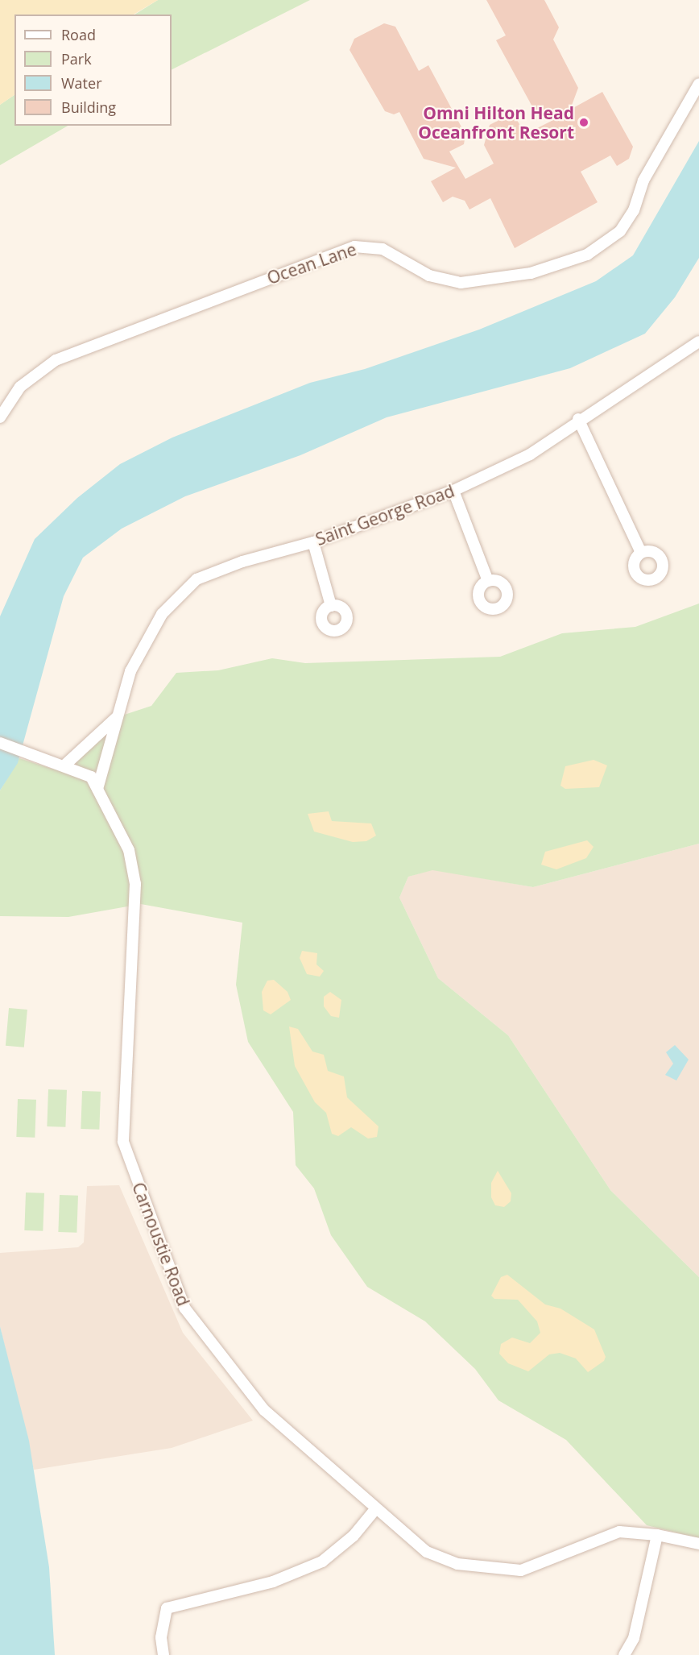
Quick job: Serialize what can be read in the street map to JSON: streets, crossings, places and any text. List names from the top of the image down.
{
  "streets": {
    "street": ["Ocean Lane", "Saint George Road", "Carnoustie Road"]
  },
  "crossings": [
    ["Saint George Road", "Carnoustie Road"]
  ],
  "places": ["Omni Hilton Head Oceanfront Resort"],
  "legend": [
    "Road",
    "Park",
    "Water",
    "Building"
  ]
}
